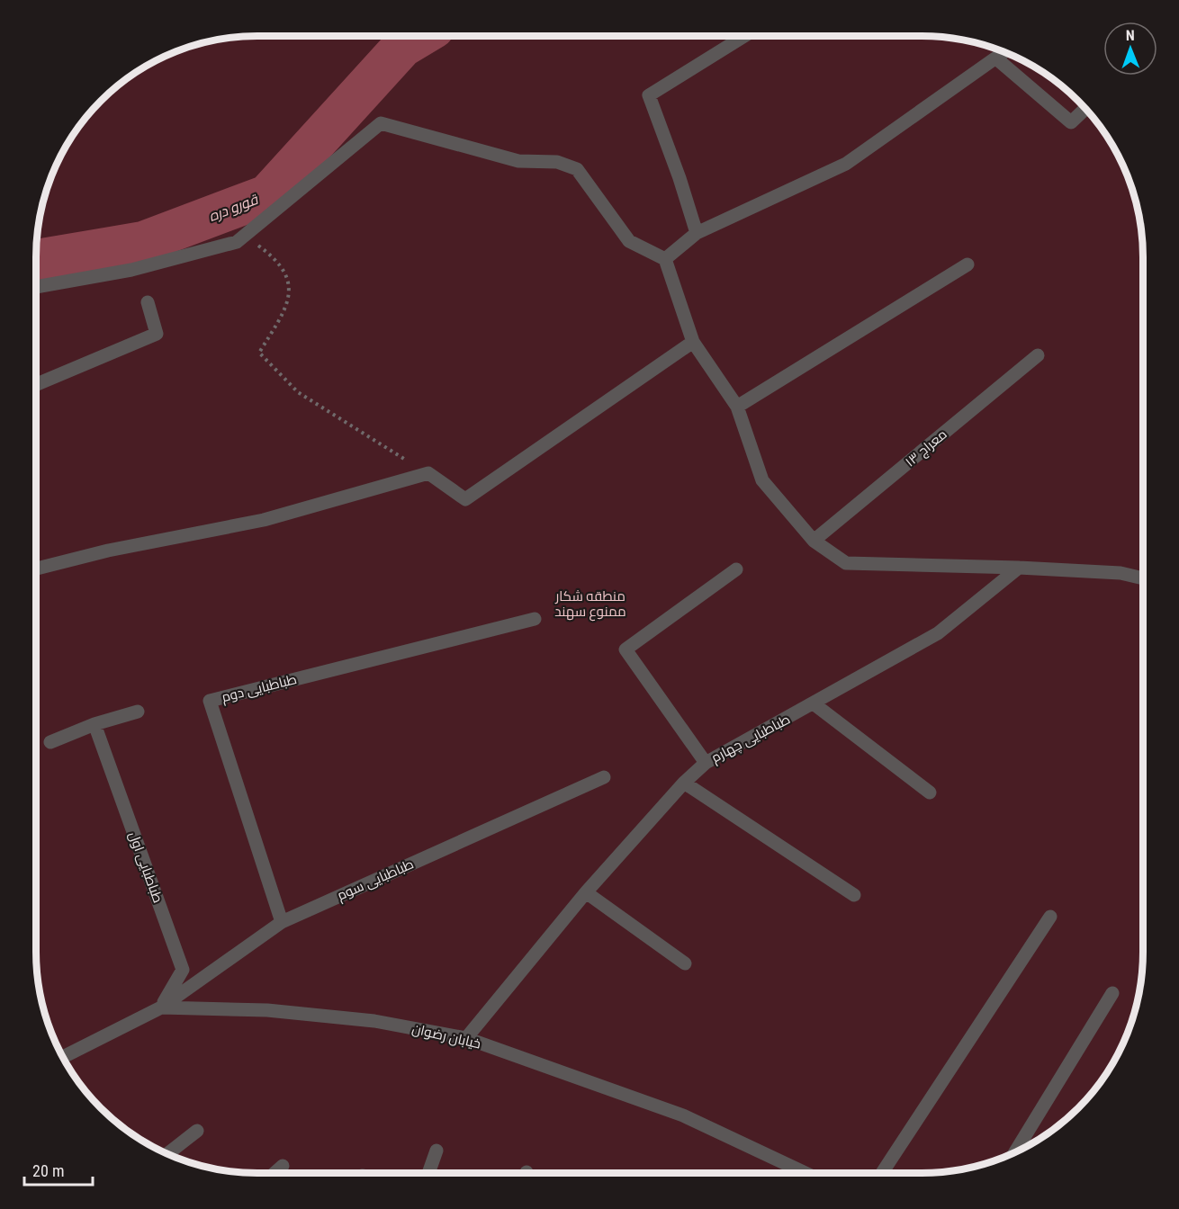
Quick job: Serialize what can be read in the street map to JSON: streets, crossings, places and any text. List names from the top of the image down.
{
  "streets": {
    "street": [
      "معراج ۱۳",
      "طباطبایی دوم",
      "طباطبایی چهارم",
      "طباطبایی اول",
      "طباطبایی سوم",
      "خیابان رضوان"
    ]
  },
  "crossings": [
    ["طباطبایی دوم", "طباطبایی سوم"],
    ["طباطبایی چهارم", "خیابان رضوان"],
    ["طباطبایی اول", "طباطبایی سوم"],
    ["طباطبایی اول", "خیابان رضوان"],
    ["طباطبایی سوم", "خیابان رضوان"]
  ],
  "water": ["قورو دره"],
  "parks": ["منطقه شکار ممنوع سهند"],
  "scale_bar": "20 m",
  "north": "top"
}
